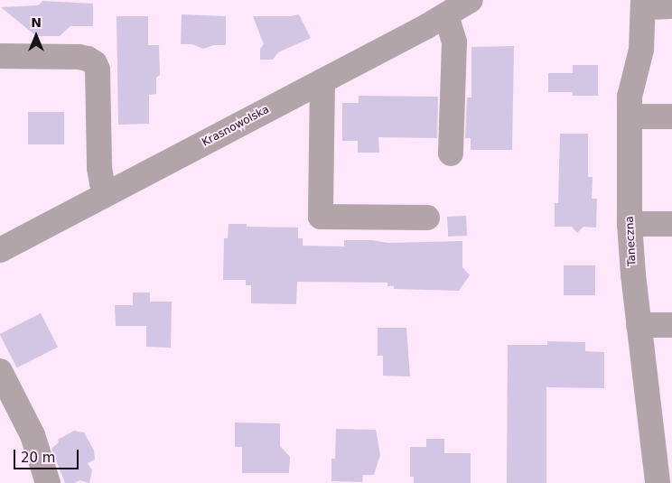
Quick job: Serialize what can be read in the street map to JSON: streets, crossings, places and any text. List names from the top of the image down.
{
  "streets": {
    "street": ["Krasnowolska", "Taneczna"]
  },
  "scale_bar": "20 m",
  "north": "top"
}
